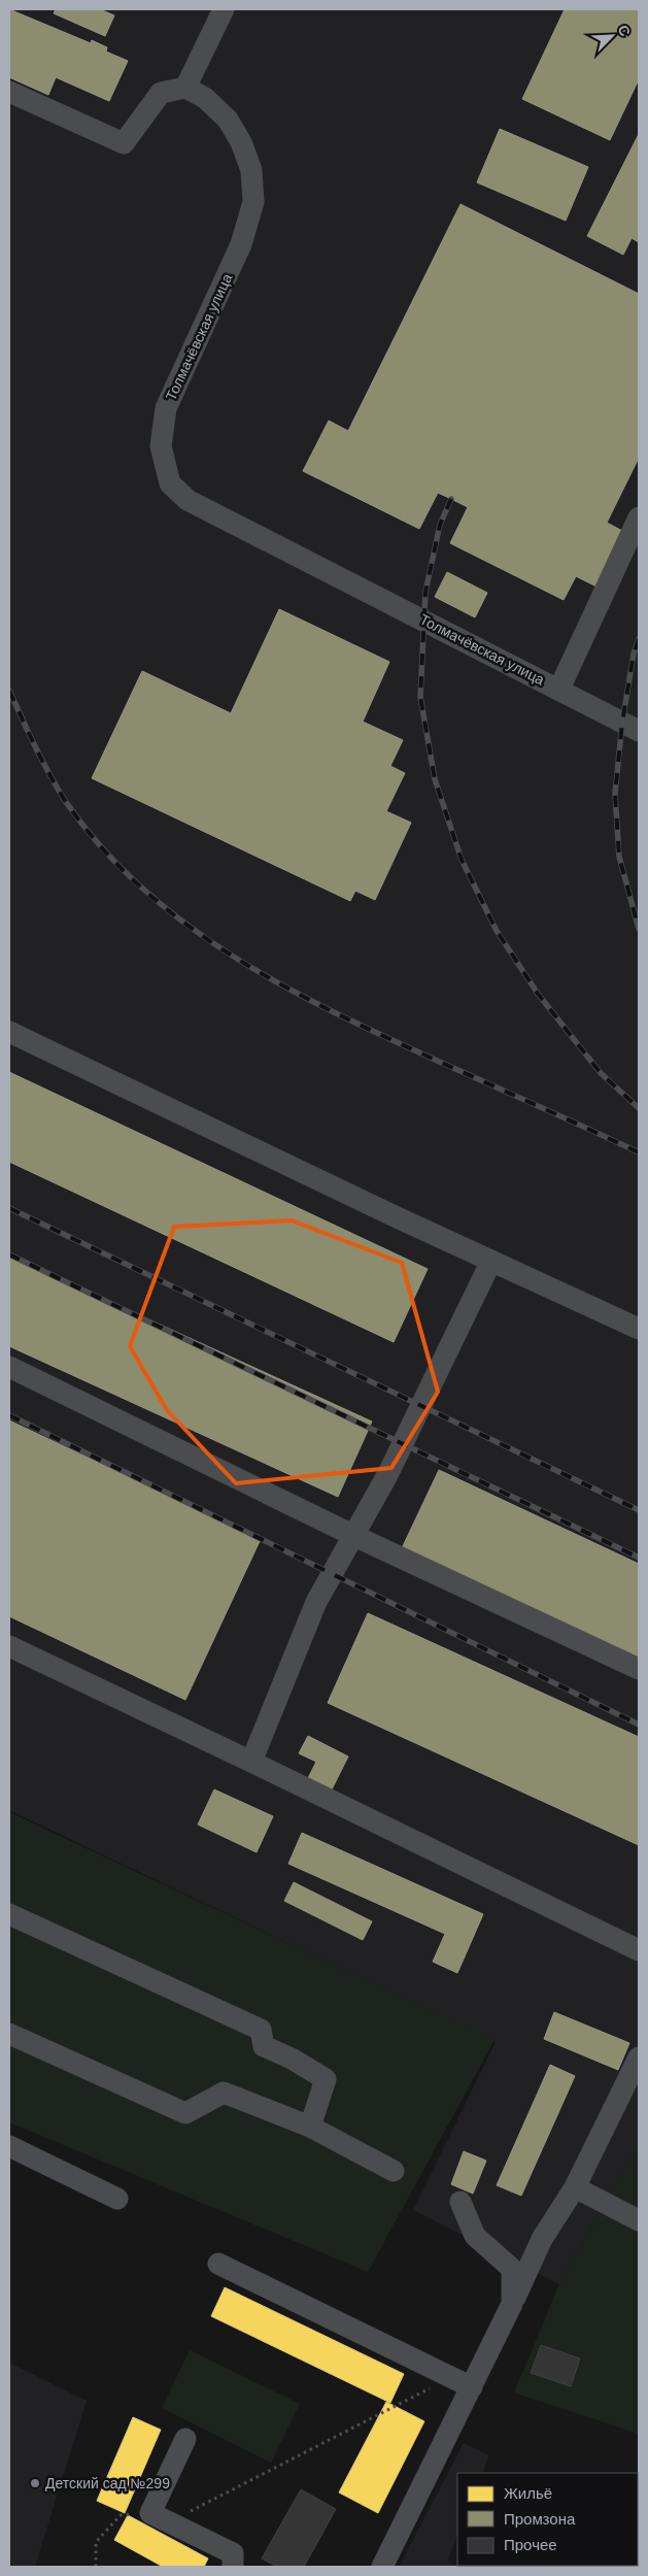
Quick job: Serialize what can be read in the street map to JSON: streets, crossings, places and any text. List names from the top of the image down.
{
  "streets": {
    "street": ["Толмачёвская улица"]
  },
  "places": ["Детский сад №299"],
  "legend": ["Жильё", "Промзона", "Прочее"],
  "north": "top right"
}
